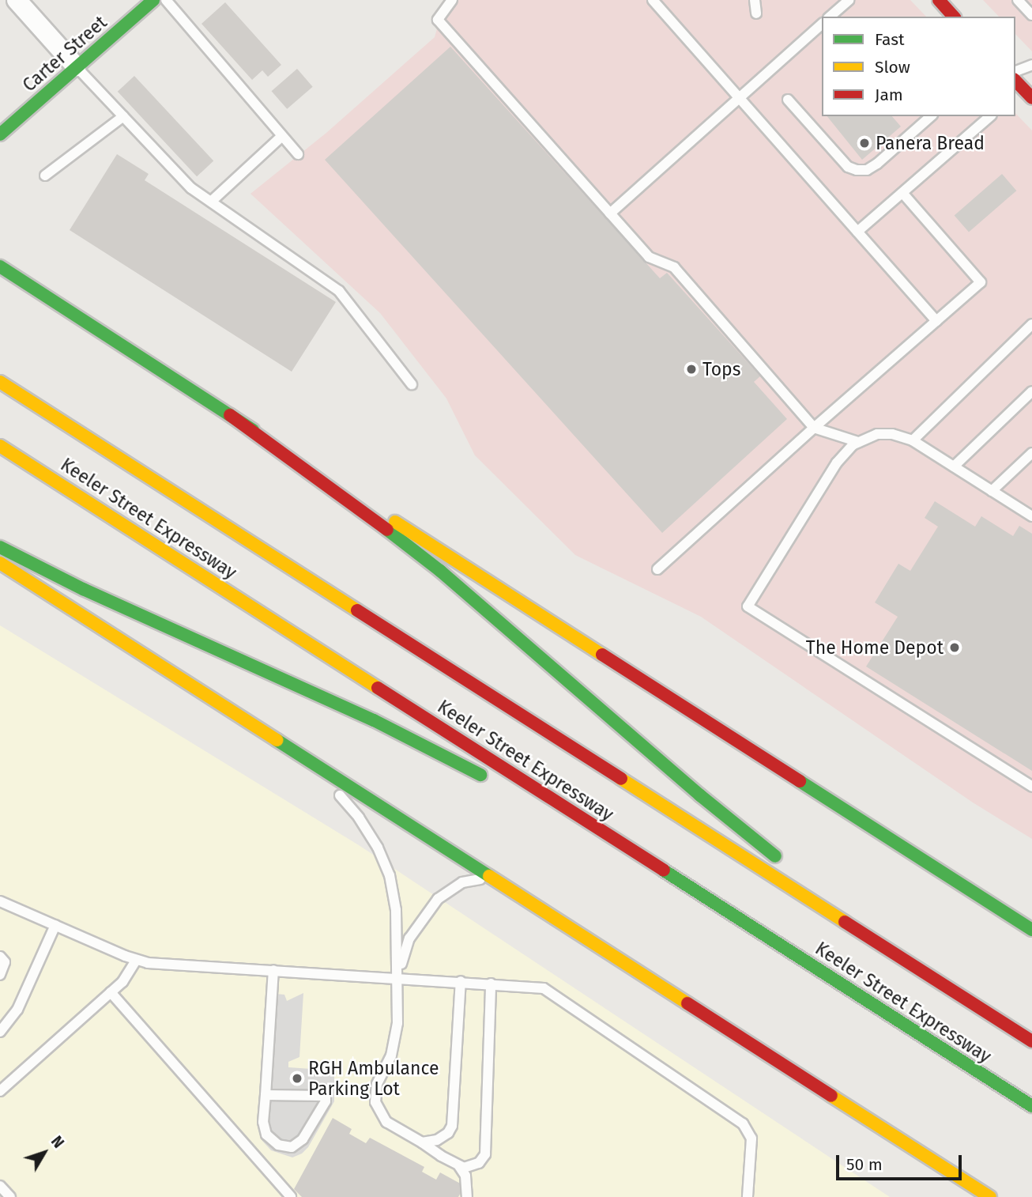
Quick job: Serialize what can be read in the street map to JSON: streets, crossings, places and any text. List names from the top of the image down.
{
  "streets": {
    "main road": ["Carter Street", "Keeler Street Expressway"]
  },
  "places": [
    "Panera Bread",
    "Tops",
    "The Home Depot",
    "RGH Ambulance Parking Lot"
  ],
  "legend": ["Fast", "Slow", "Jam"],
  "scale_bar": "50 m",
  "north": "top right"
}
